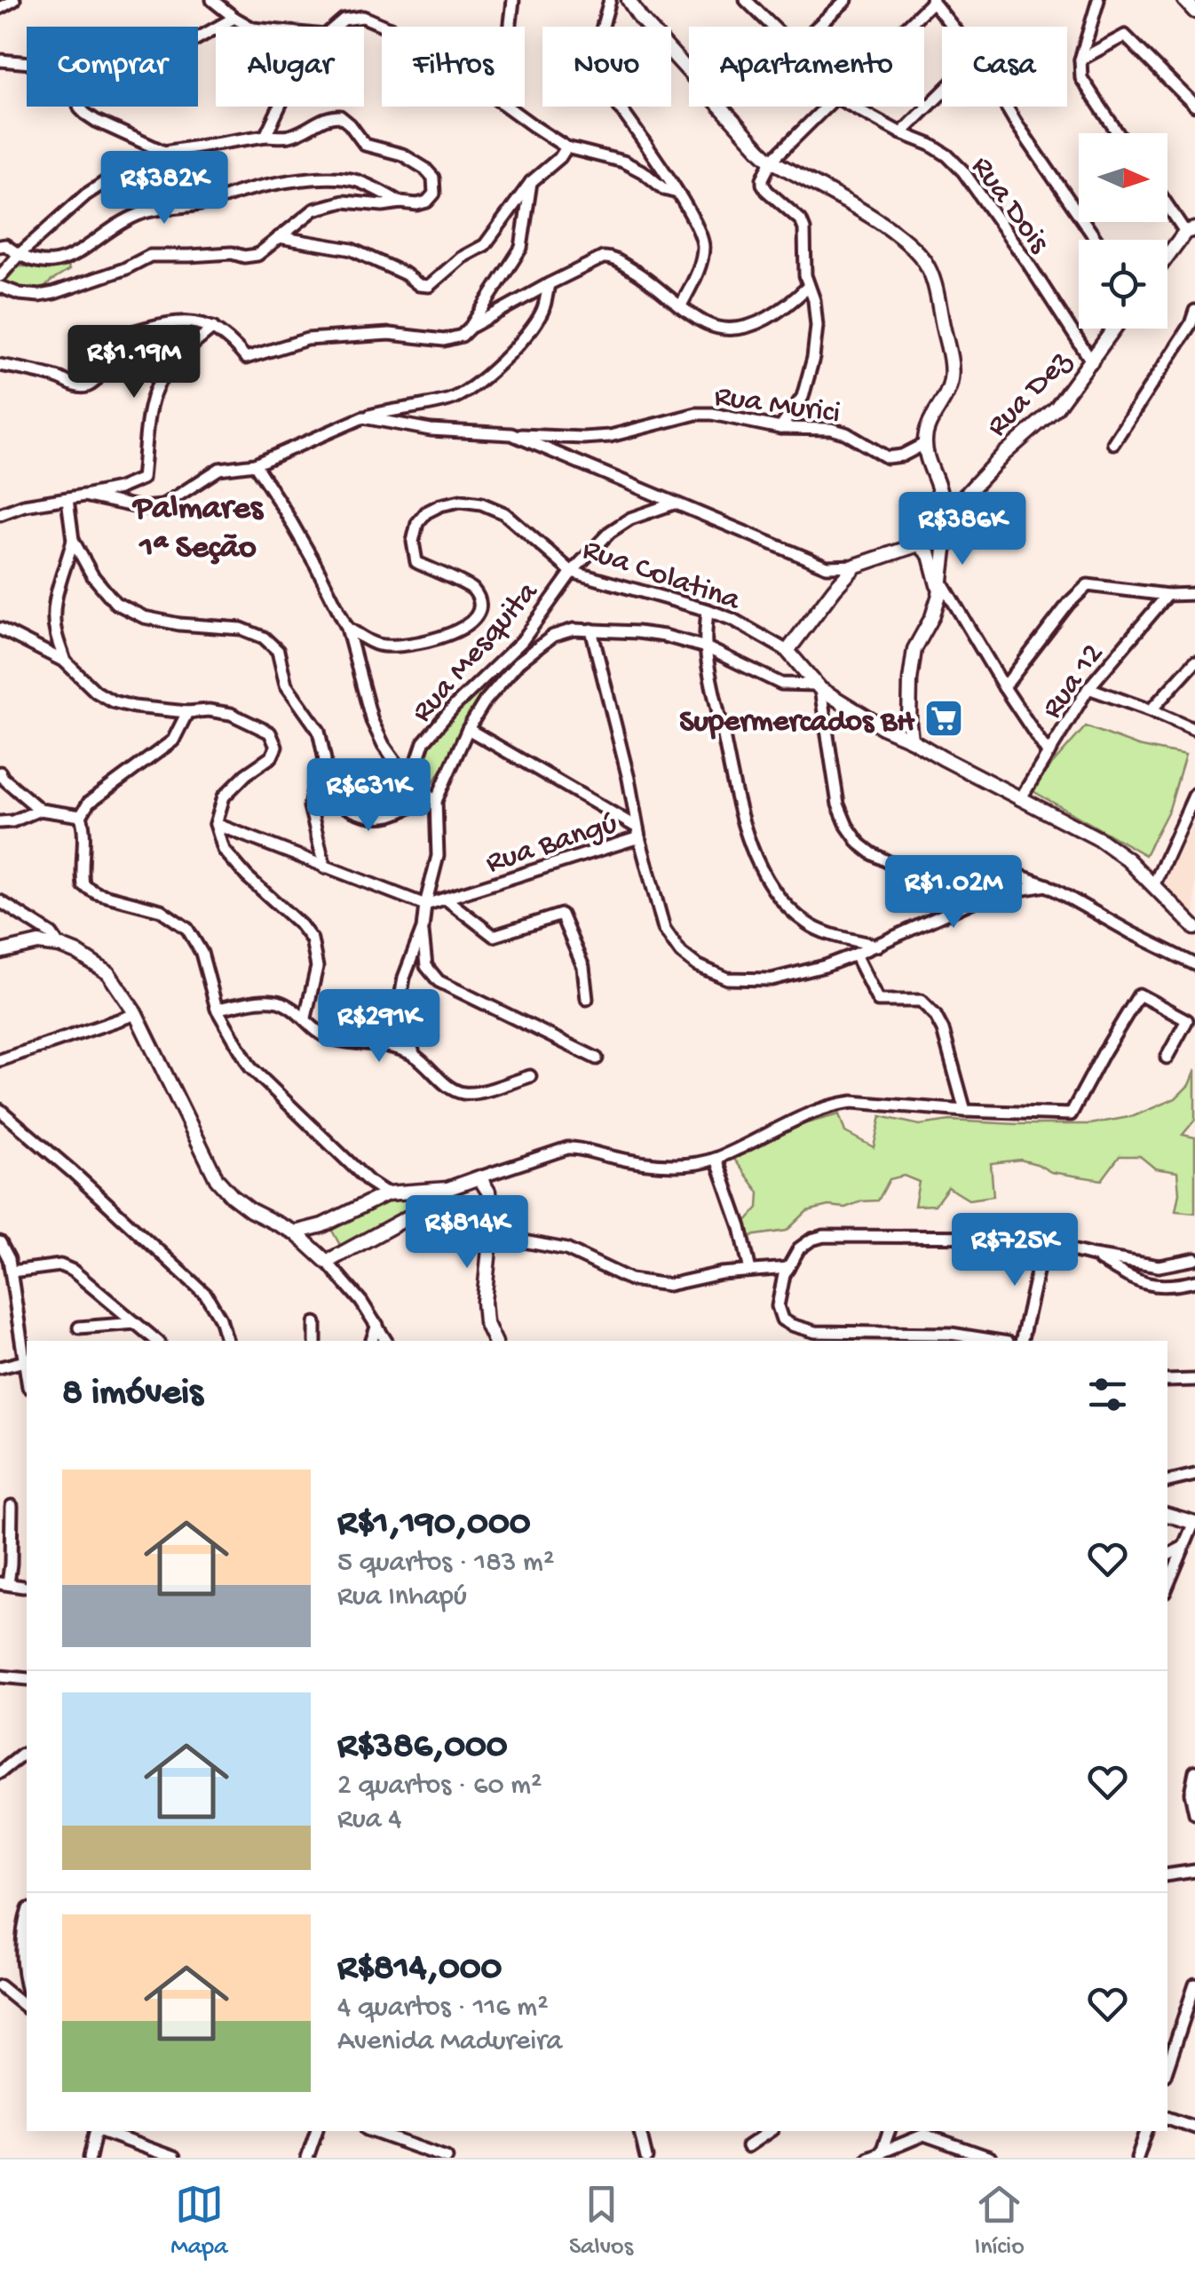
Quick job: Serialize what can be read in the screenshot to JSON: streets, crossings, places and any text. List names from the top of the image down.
{
  "streets": {
    "street": [
      "Rua Dois",
      "Rua Dez",
      "Rua Murici",
      "Rua Colatina",
      "Rua Mesquita",
      "Rua 12",
      "Rua Bangú"
    ]
  },
  "crossings": [
    ["Rua Dois", "Rua Dez"],
    ["Rua Colatina", "Rua Mesquita"]
  ],
  "districts": ["Palmares 1ª Seção"],
  "places": {
    "supermarket": ["Supermercados BH"]
  },
  "north": "right",
  "page": {
    "chip": [
      "Comprar",
      "Alugar",
      "Filtros",
      "Novo",
      "Apartamento",
      "Casa"
    ],
    "price": [
      "R$382K",
      "R$1.19M",
      "R$386K",
      "R$631K",
      "R$1.02M",
      "R$291K",
      "R$814K",
      "R$725K"
    ],
    "heading": "8 imóveis",
    "list": [
      {
        "name": "R$1,190,000",
        "note": "5 quartos · 183 m² · Rua Inhapú"
      },
      {
        "name": "R$386,000",
        "note": "2 quartos · 60 m² · Rua 4"
      },
      {
        "name": "R$814,000",
        "note": "4 quartos · 116 m² · Avenida Madureira"
      }
    ],
    "tabs": ["Mapa", "Salvos", "Início"]
  }
}
